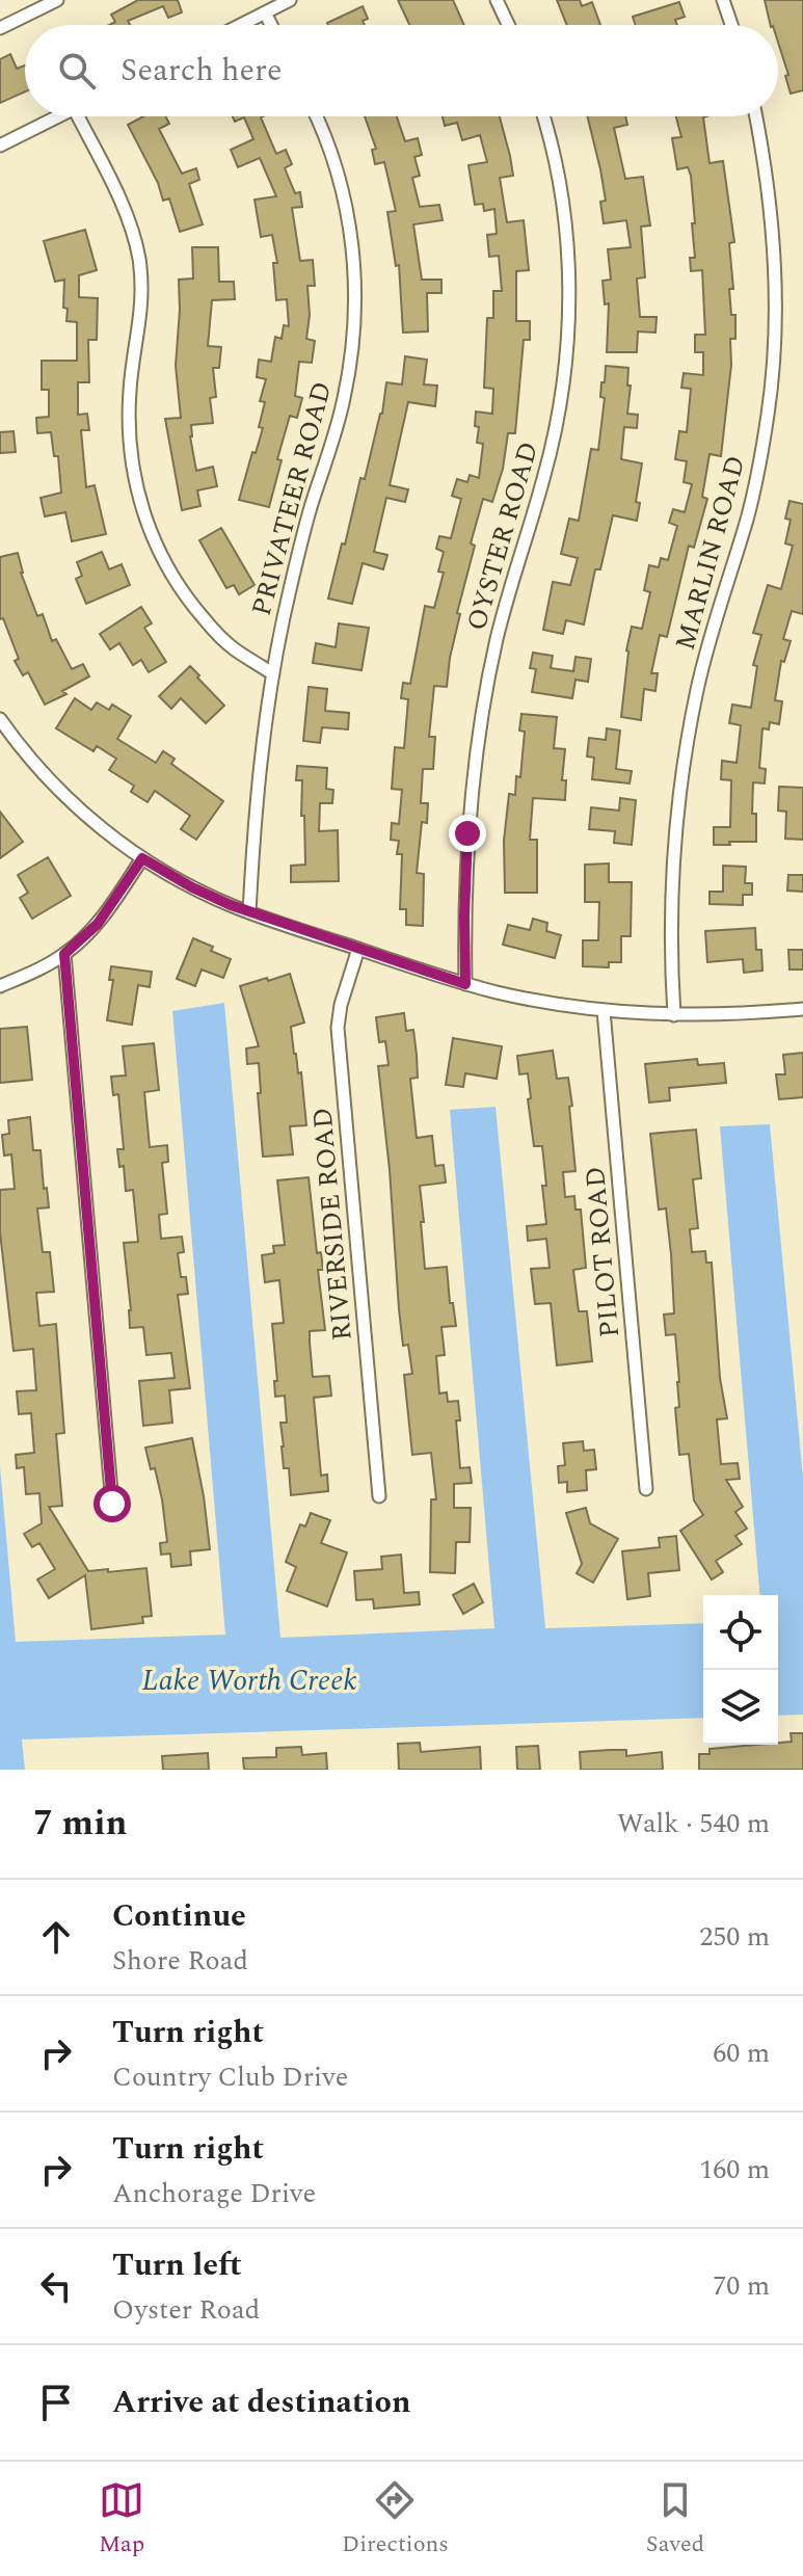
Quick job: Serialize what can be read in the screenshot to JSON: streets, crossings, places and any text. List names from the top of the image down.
{
  "streets": {
    "street": [
      "PRIVATEER ROAD",
      "OYSTER ROAD",
      "MARLIN ROAD",
      "RIVERSIDE ROAD",
      "PILOT ROAD"
    ]
  },
  "water": ["Lake Worth Creek"],
  "page": {
    "search": "Search here",
    "heading": ["7 min", "Walk · 540 m"],
    "list": [
      ["Continue", "Shore Road", "250 m"],
      ["Turn right", "Country Club Drive", "60 m"],
      ["Turn right", "Anchorage Drive", "160 m"],
      ["Turn left", "Oyster Road", "70 m"],
      "Arrive at destination"
    ],
    "nav": ["Map", "Directions", "Saved"]
  }
}
